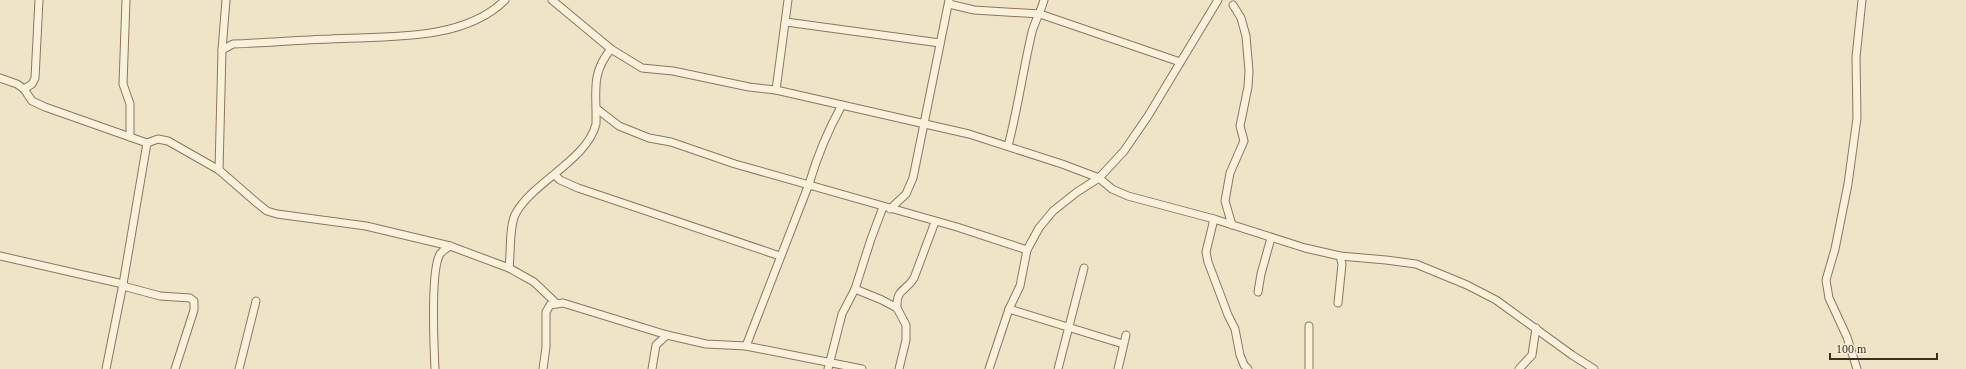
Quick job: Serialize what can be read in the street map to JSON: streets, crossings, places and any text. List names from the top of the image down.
{
  "scale_bar": "100 m"
}
